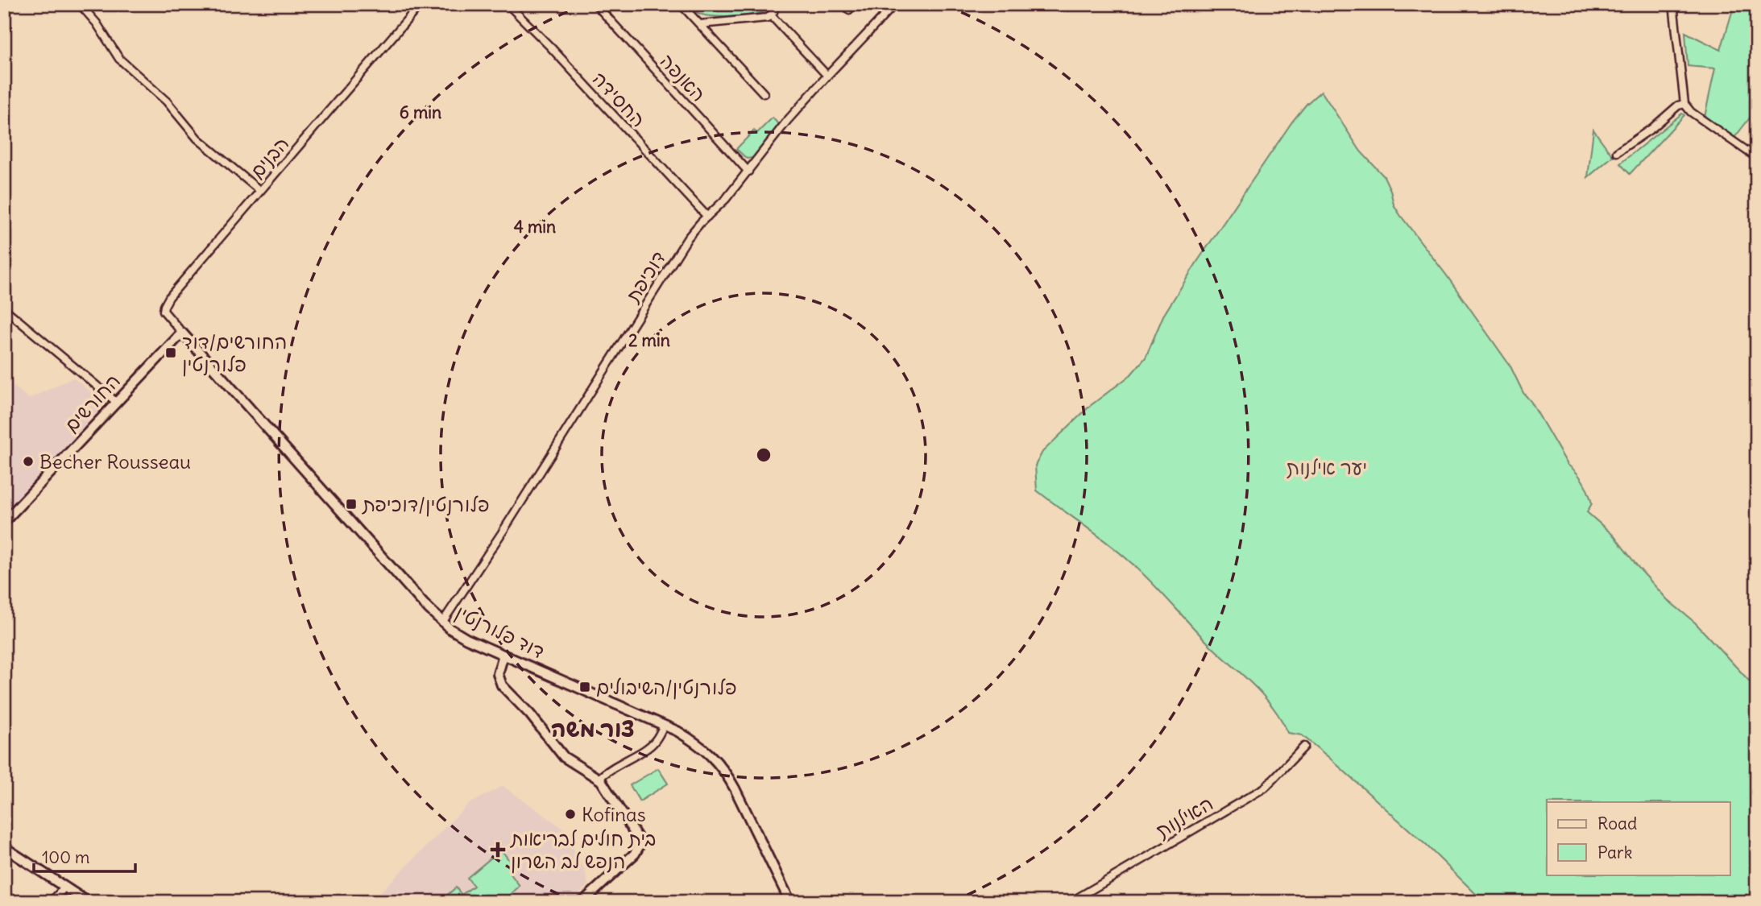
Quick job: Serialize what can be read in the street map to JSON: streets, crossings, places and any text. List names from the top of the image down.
{
  "streets": {
    "street": [
      "האנפה",
      "החסידה",
      "הבנים",
      "דוכיפת",
      "החורשים",
      "דוד פלורנטין",
      "האילנות"
    ]
  },
  "crossings": [
    ["האנפה", "דוכיפת"],
    ["החסידה", "דוכיפת"],
    ["הבנים", "החורשים"],
    ["הבנים", "דוד פלורנטין"],
    ["דוכיפת", "דוד פלורנטין"],
    ["החורשים", "דוד פלורנטין"]
  ],
  "districts": ["צור משה"],
  "parks": ["יער אילנות"],
  "places": {
    "transit": ["החורשים/דוד פלורנטין", "פלורנטין/דוכיפת", "פלורנטין/השיבולים"],
    "other": ["Becher Rousseau", "Kofinas"],
    "health": ["בית חולים לבריאות הנפש לב השרון"]
  },
  "legend": ["Road", "Park"],
  "scale_bar": "100 m",
  "rings": ["6 min", "4 min", "2 min"]
}
